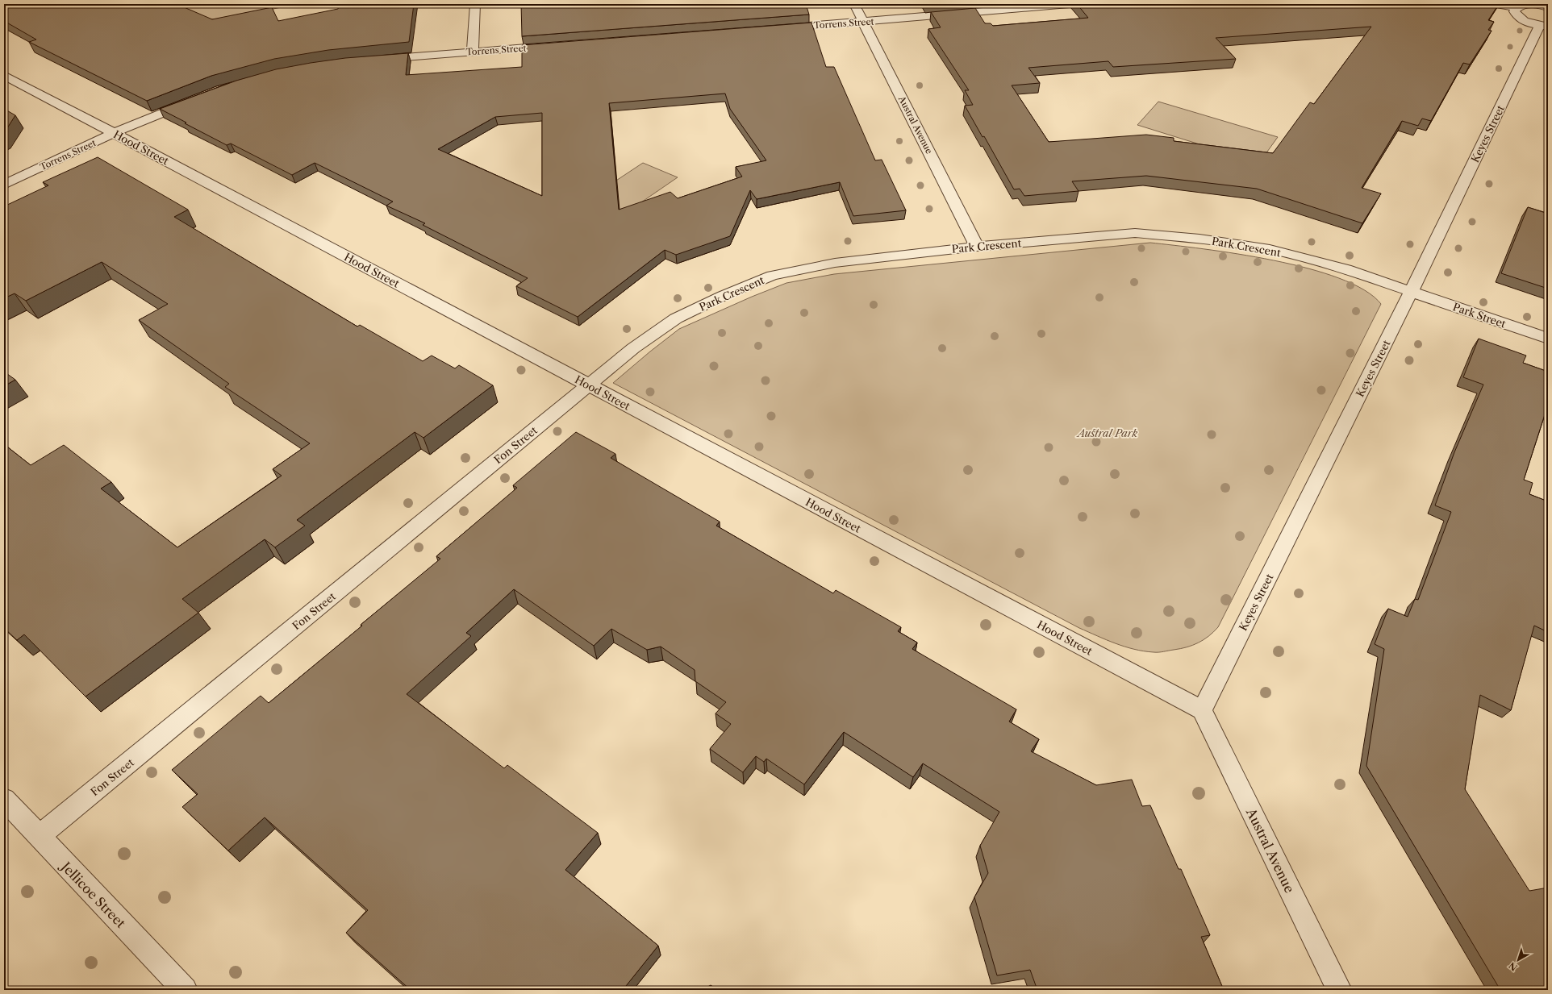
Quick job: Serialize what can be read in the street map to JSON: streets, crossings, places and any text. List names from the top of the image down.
{
  "streets": {
    "street": [
      "Torrens Street",
      "Austral Avenue",
      "Keyes Street",
      "Hood Street",
      "Park Crescent",
      "Park Street",
      "Fon Street",
      "Jellicoe Street"
    ]
  },
  "crossings": [
    ["Torrens Street", "Austral Avenue"],
    ["Torrens Street", "Hood Street"],
    ["Austral Avenue", "Keyes Street"],
    ["Austral Avenue", "Hood Street"],
    ["Austral Avenue", "Park Crescent"],
    ["Keyes Street", "Hood Street"],
    ["Keyes Street", "Park Crescent"],
    ["Keyes Street", "Park Street"],
    ["Hood Street", "Park Crescent"],
    ["Hood Street", "Fon Street"],
    ["Park Crescent", "Park Street"],
    ["Park Crescent", "Fon Street"],
    ["Fon Street", "Jellicoe Street"]
  ],
  "parks": ["Austral Park"],
  "north": "bottom left"
}
